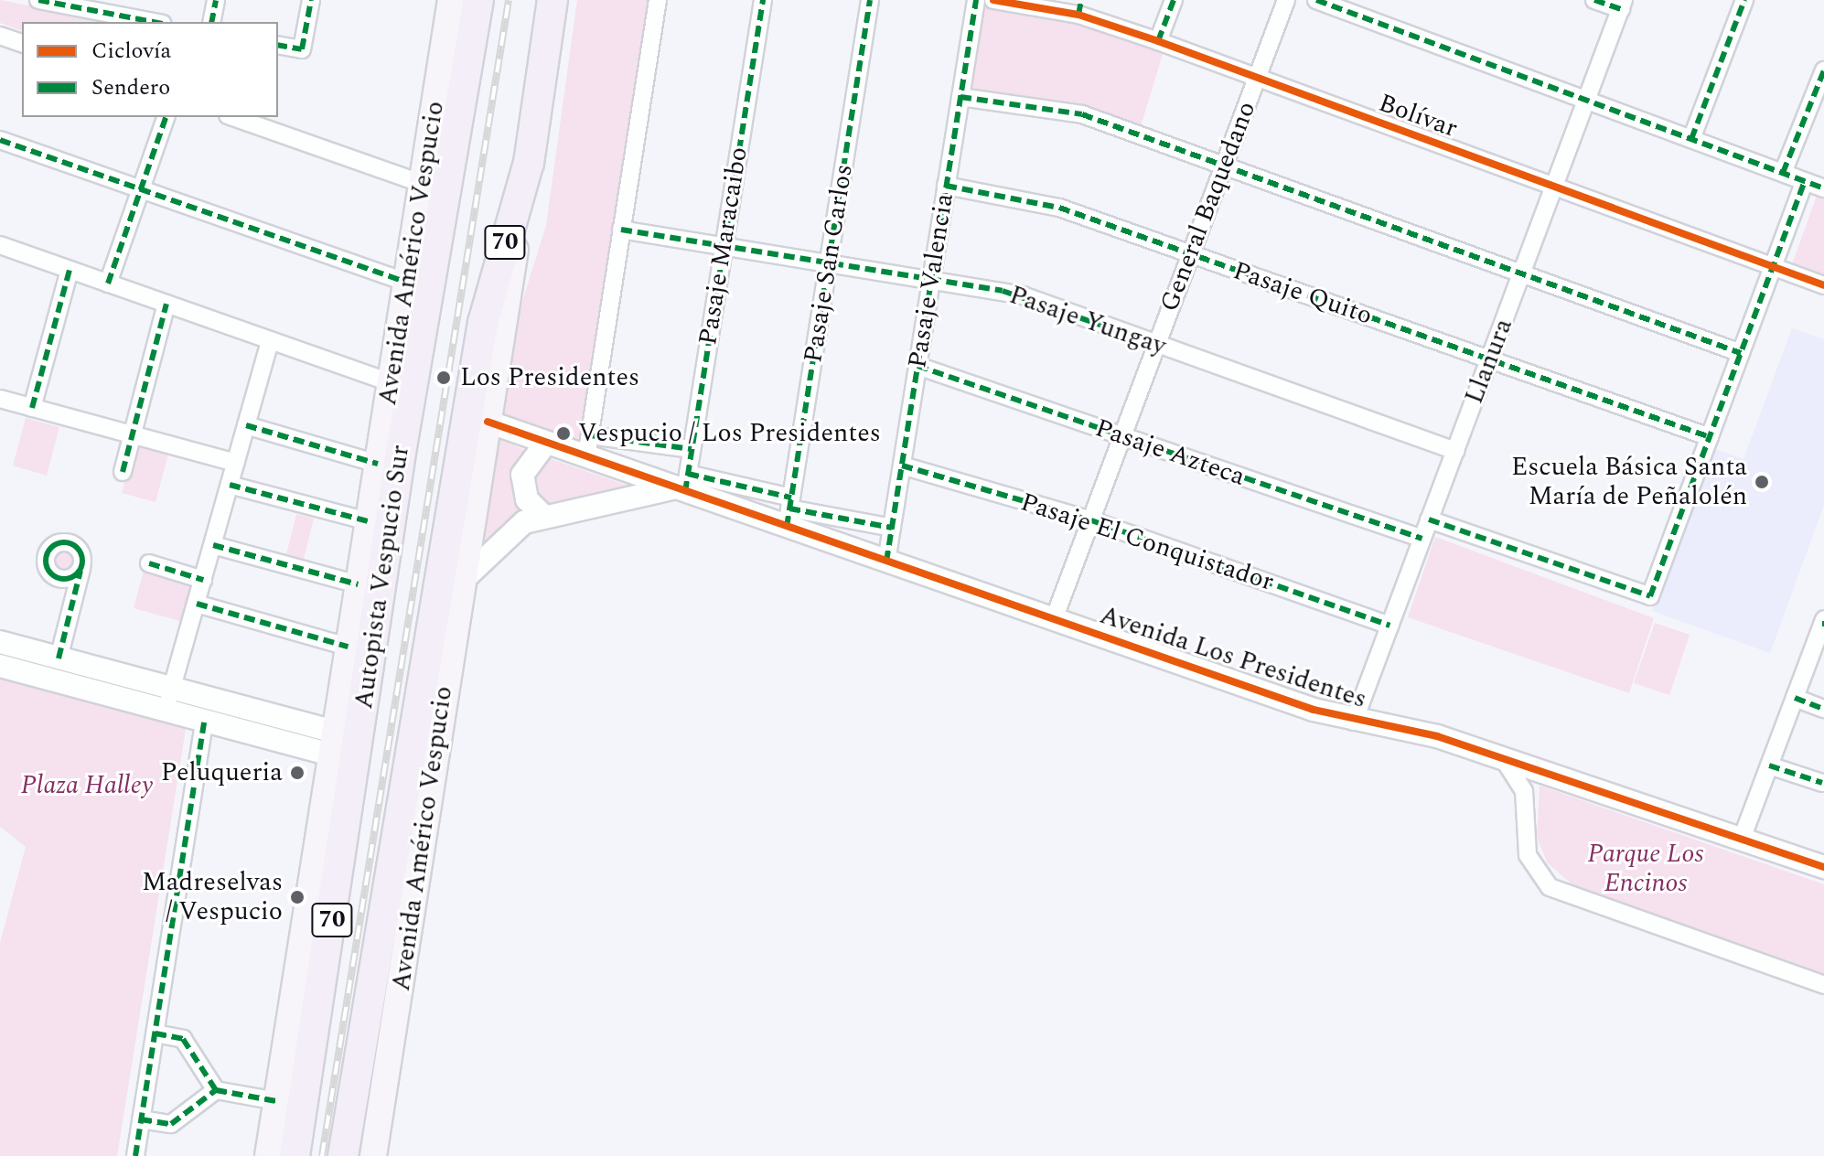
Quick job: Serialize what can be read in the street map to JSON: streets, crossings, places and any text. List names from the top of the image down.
{
  "streets": {
    "highway": ["70", "Avenida Américo Vespucio", "Autopista Vespucio Sur"],
    "street": [
      "Bolívar",
      "General Baquedano",
      "Pasaje Maracaibo",
      "Pasaje San Carlos",
      "Pasaje Valencia",
      "Pasaje Quito",
      "Pasaje Yungay",
      "Llanura",
      "Pasaje Azteca",
      "Pasaje El Conquistador",
      "Avenida Los Presidentes"
    ]
  },
  "crossings": [
    ["Bolívar", "General Baquedano"],
    ["Bolívar", "Llanura"],
    ["General Baquedano", "Pasaje Quito"],
    ["General Baquedano", "Pasaje Yungay"],
    ["General Baquedano", "Pasaje Azteca"],
    ["General Baquedano", "Pasaje El Conquistador"],
    ["General Baquedano", "Avenida Los Presidentes"],
    ["Pasaje Maracaibo", "Pasaje Yungay"],
    ["Pasaje Maracaibo", "Avenida Los Presidentes"],
    ["Avenida Américo Vespucio", "Autopista Vespucio Sur"],
    ["Avenida Américo Vespucio", "Avenida Los Presidentes"],
    ["Pasaje San Carlos", "Pasaje Yungay"],
    ["Pasaje San Carlos", "Avenida Los Presidentes"],
    ["Pasaje Valencia", "Pasaje Quito"],
    ["Pasaje Valencia", "Pasaje Yungay"],
    ["Pasaje Valencia", "Pasaje Azteca"],
    ["Pasaje Valencia", "Pasaje El Conquistador"],
    ["Pasaje Valencia", "Avenida Los Presidentes"],
    ["Pasaje Quito", "Llanura"],
    ["Pasaje Yungay", "Llanura"],
    ["Llanura", "Pasaje Azteca"],
    ["Llanura", "Pasaje El Conquistador"],
    ["Llanura", "Avenida Los Presidentes"]
  ],
  "parks": ["Plaza Halley", "Parque Los Encinos"],
  "places": [
    "Los Presidentes",
    "Vespucio / Los Presidentes",
    "Escuela Básica Santa María de Peñalolén",
    "Peluqueria",
    "Madreselvas / Vespucio"
  ],
  "legend": ["Ciclovía", "Sendero"]
}
